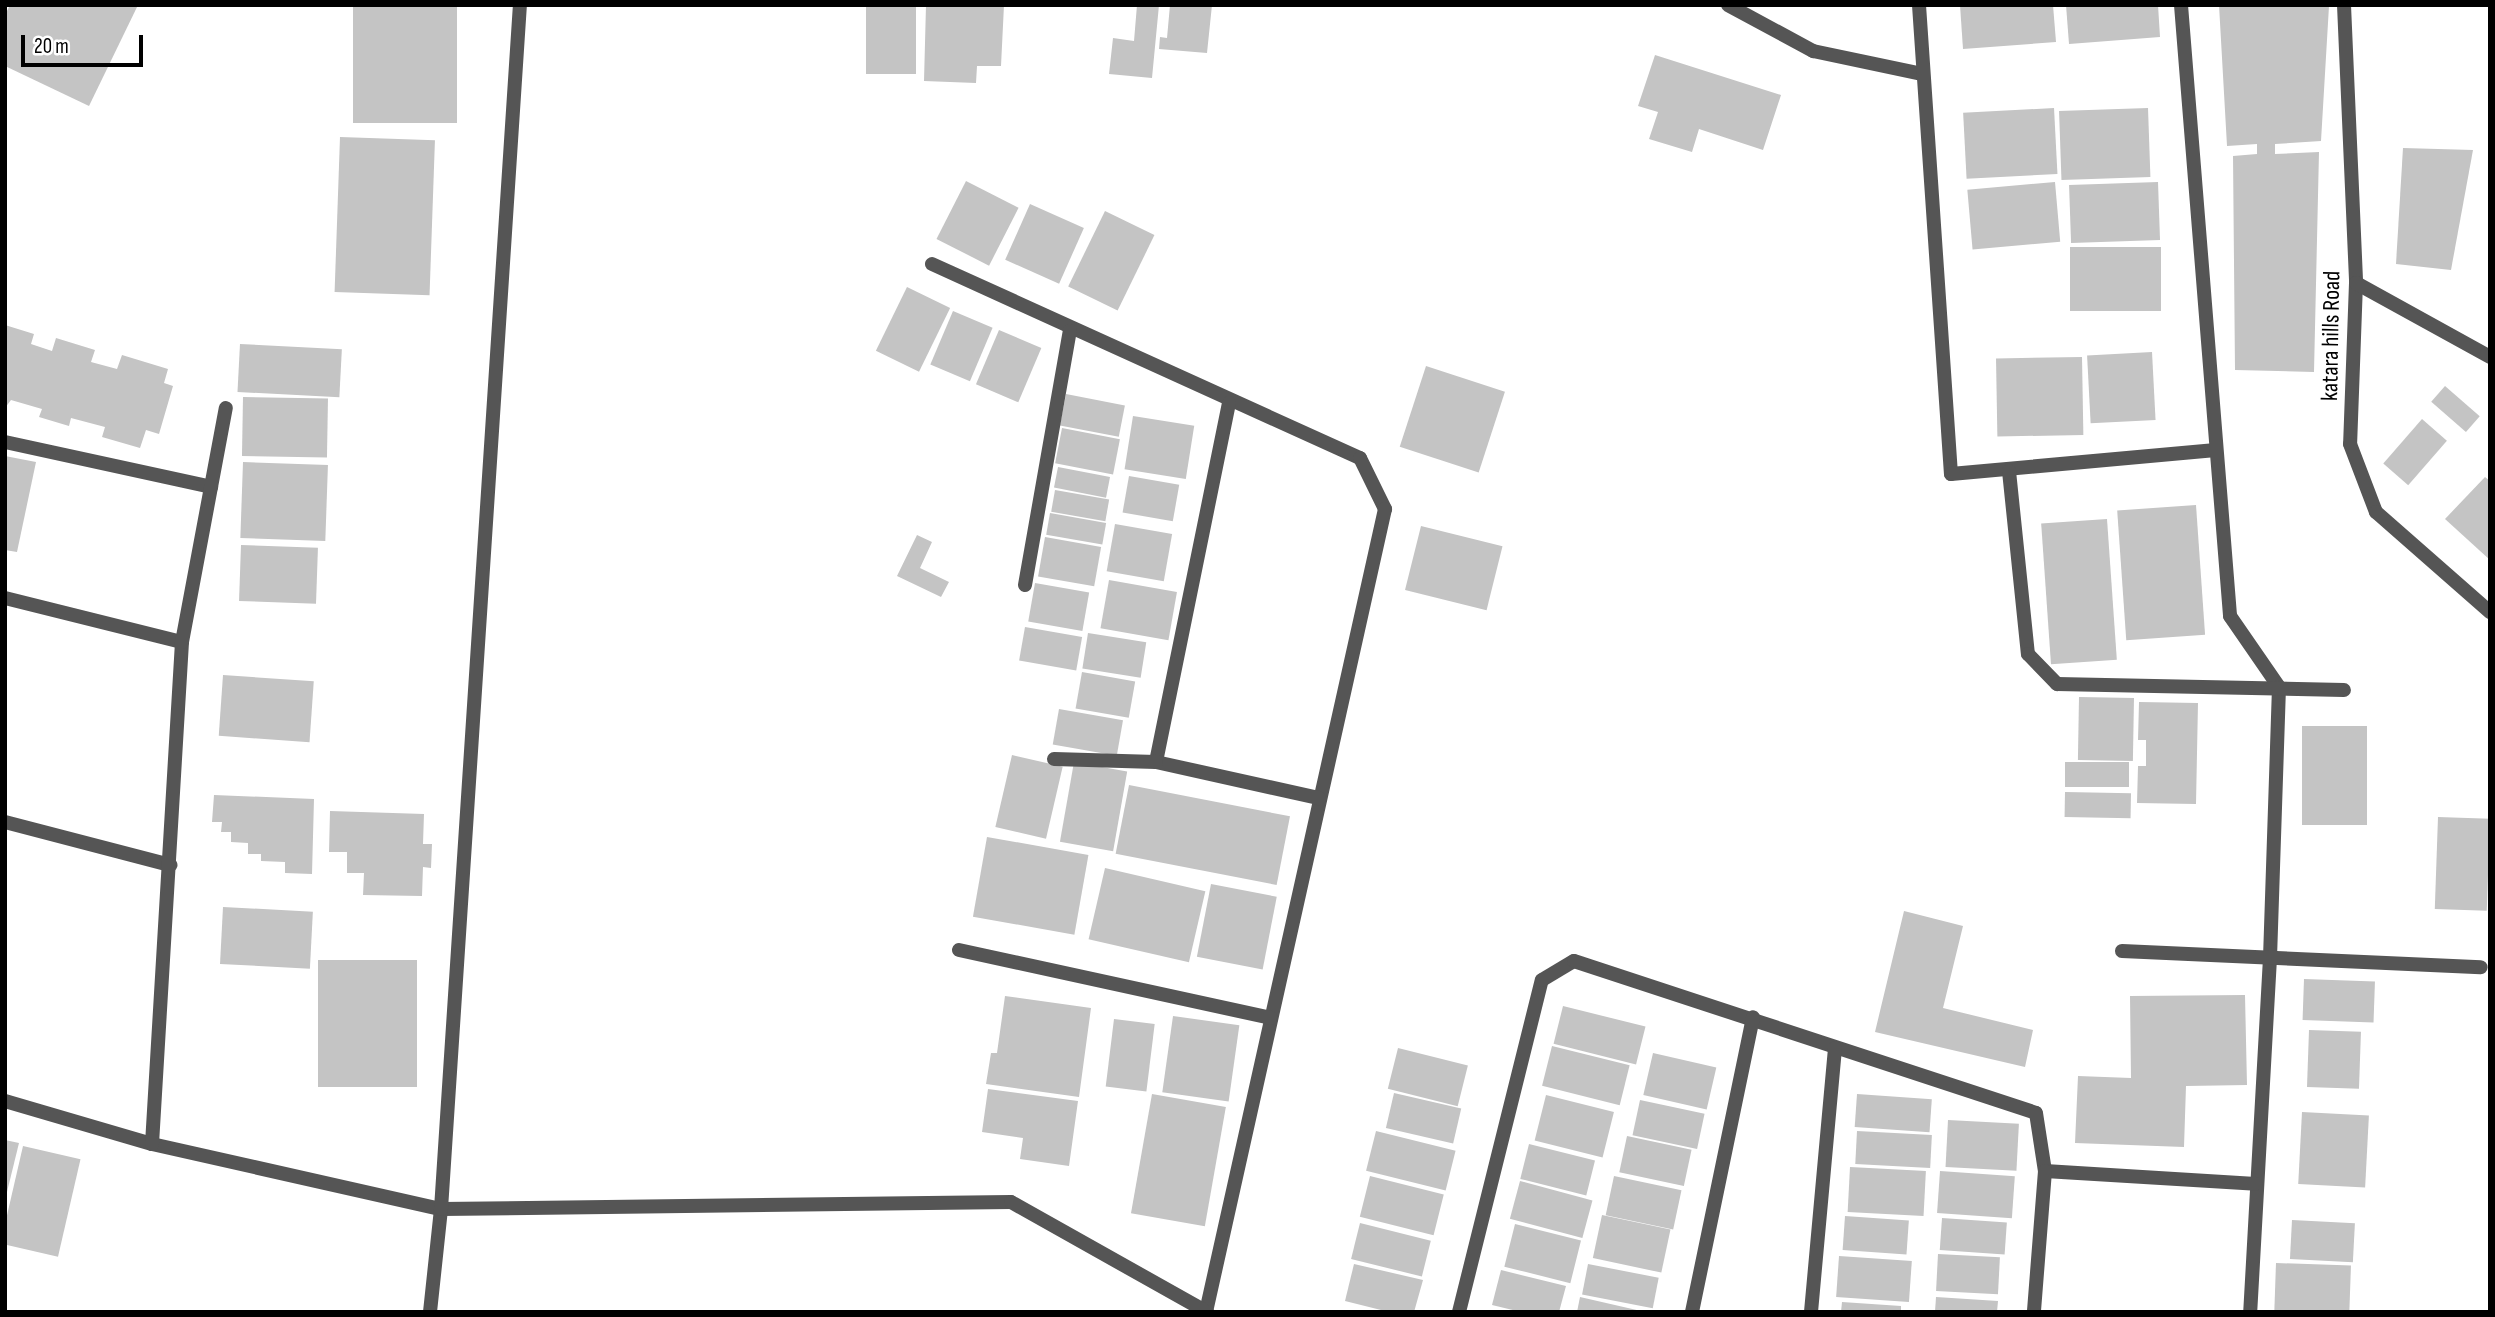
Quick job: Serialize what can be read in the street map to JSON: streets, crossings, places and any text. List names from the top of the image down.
{
  "streets": {
    "street": ["katara hills Road"]
  },
  "scale_bar": "20 m"
}
